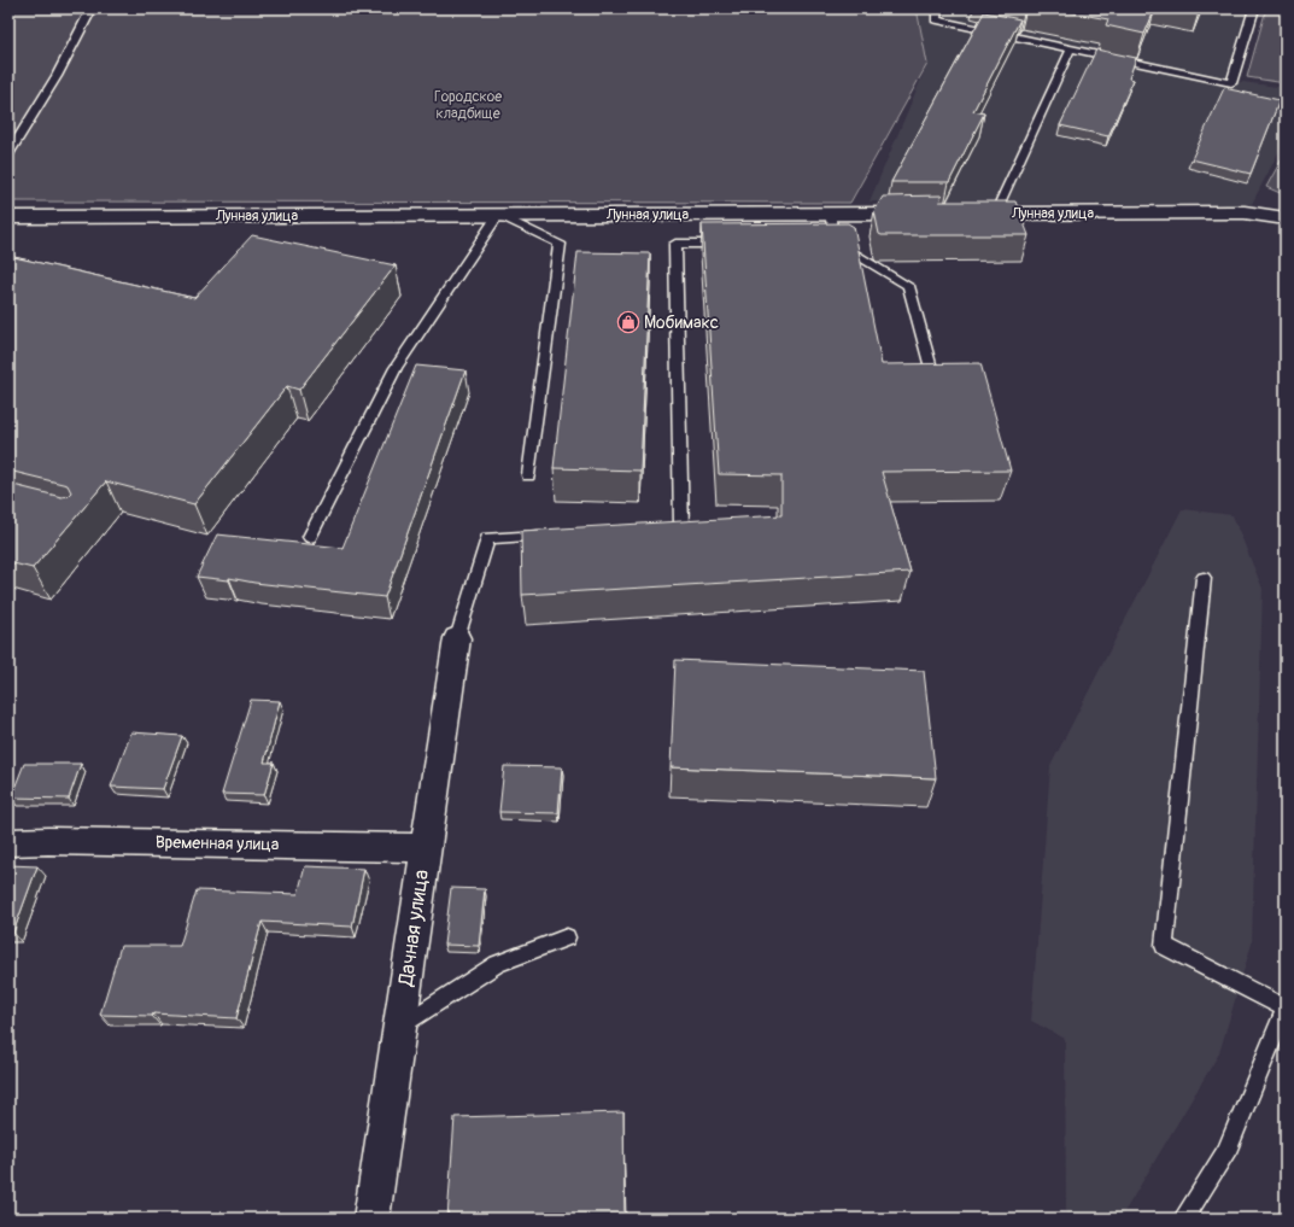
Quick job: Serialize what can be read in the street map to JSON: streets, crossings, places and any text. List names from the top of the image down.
{
  "streets": {
    "street": ["Лунная улица", "Временная улица", "Дачная улица"]
  },
  "crossings": [
    ["Временная улица", "Дачная улица"]
  ],
  "parks": ["Городское кладбище"],
  "places": {
    "shop": ["Мобимакс"]
  }
}
